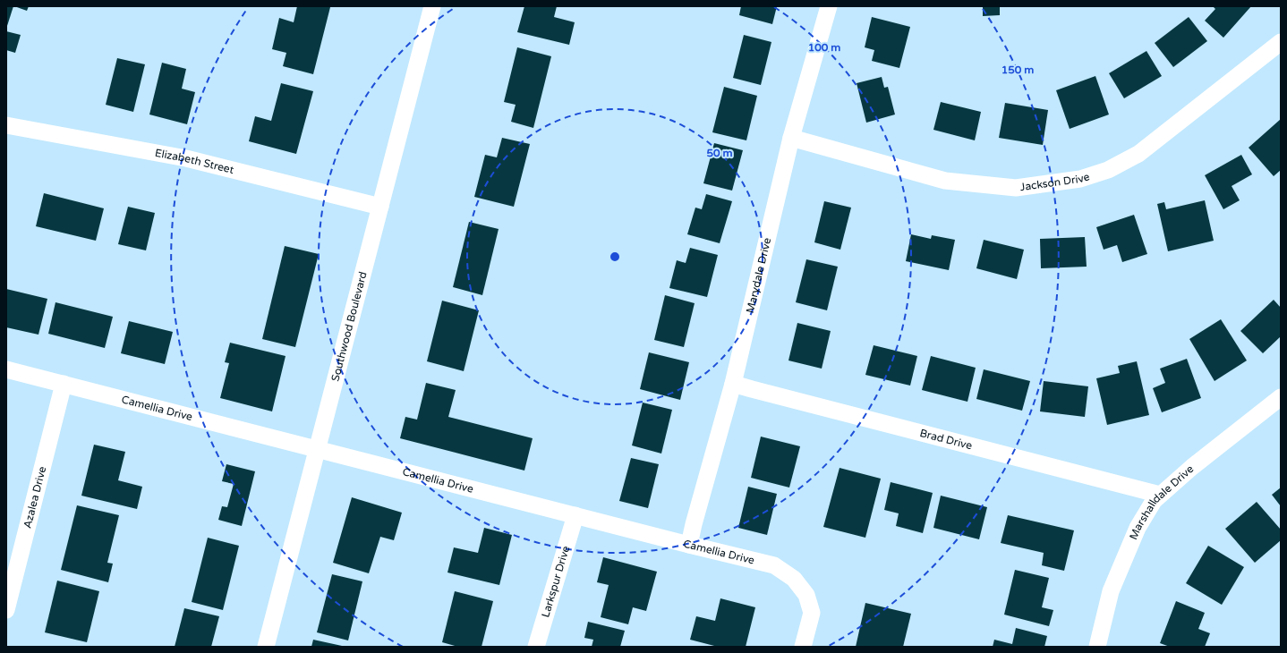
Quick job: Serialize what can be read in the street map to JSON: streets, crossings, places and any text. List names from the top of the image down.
{
  "streets": {
    "street": [
      "Elizabeth Street",
      "Jackson Drive",
      "Marydale Drive",
      "Southwood Boulevard",
      "Camellia Drive",
      "Brad Drive",
      "Azalea Drive",
      "Marshalldale Drive",
      "Larkspur Drive"
    ]
  },
  "crossings": [
    ["Elizabeth Street", "Southwood Boulevard"],
    ["Jackson Drive", "Marydale Drive"],
    ["Marydale Drive", "Camellia Drive"],
    ["Marydale Drive", "Brad Drive"],
    ["Southwood Boulevard", "Camellia Drive"],
    ["Camellia Drive", "Azalea Drive"],
    ["Camellia Drive", "Larkspur Drive"],
    ["Brad Drive", "Marshalldale Drive"]
  ],
  "rings": ["100 m", "150 m", "50 m"]
}
